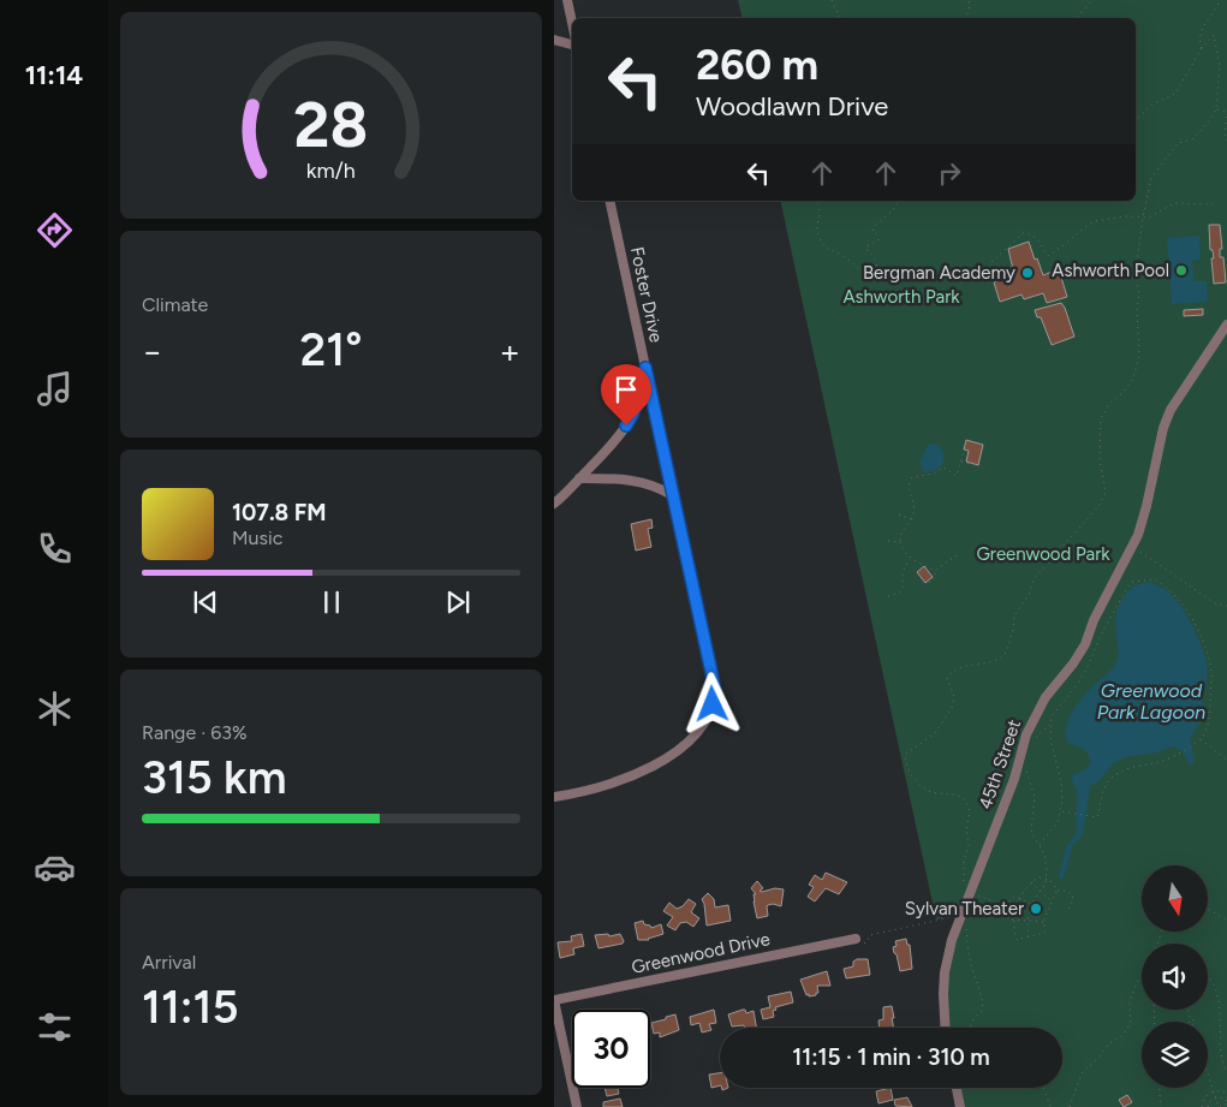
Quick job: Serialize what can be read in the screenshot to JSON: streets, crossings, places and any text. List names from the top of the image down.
{
  "streets": {
    "street": ["Foster Drive", "45th Street", "Greenwood Drive"]
  },
  "water": ["Greenwood Park Lagoon"],
  "parks": ["Ashworth Park", "Greenwood Park"],
  "places": ["Ashworth Pool", "Bergman Academy", "Sylvan Theater"],
  "north": "bottom",
  "page": {
    "tabs": "11:14",
    "turn": ["260 m", "Woodlawn Drive"],
    "tile": [
      "Climate",
      ["Range · 63%", "315 km"],
      ["Arrival", "11:15"]
    ],
    "heat": ["−", "21°", "+"],
    "song": ["107.8 FM", "Music"],
    "limit": "30",
    "trip": "11:15 · 1 min · 310 m",
    "gauge": ["28", "km/h"]
  }
}
